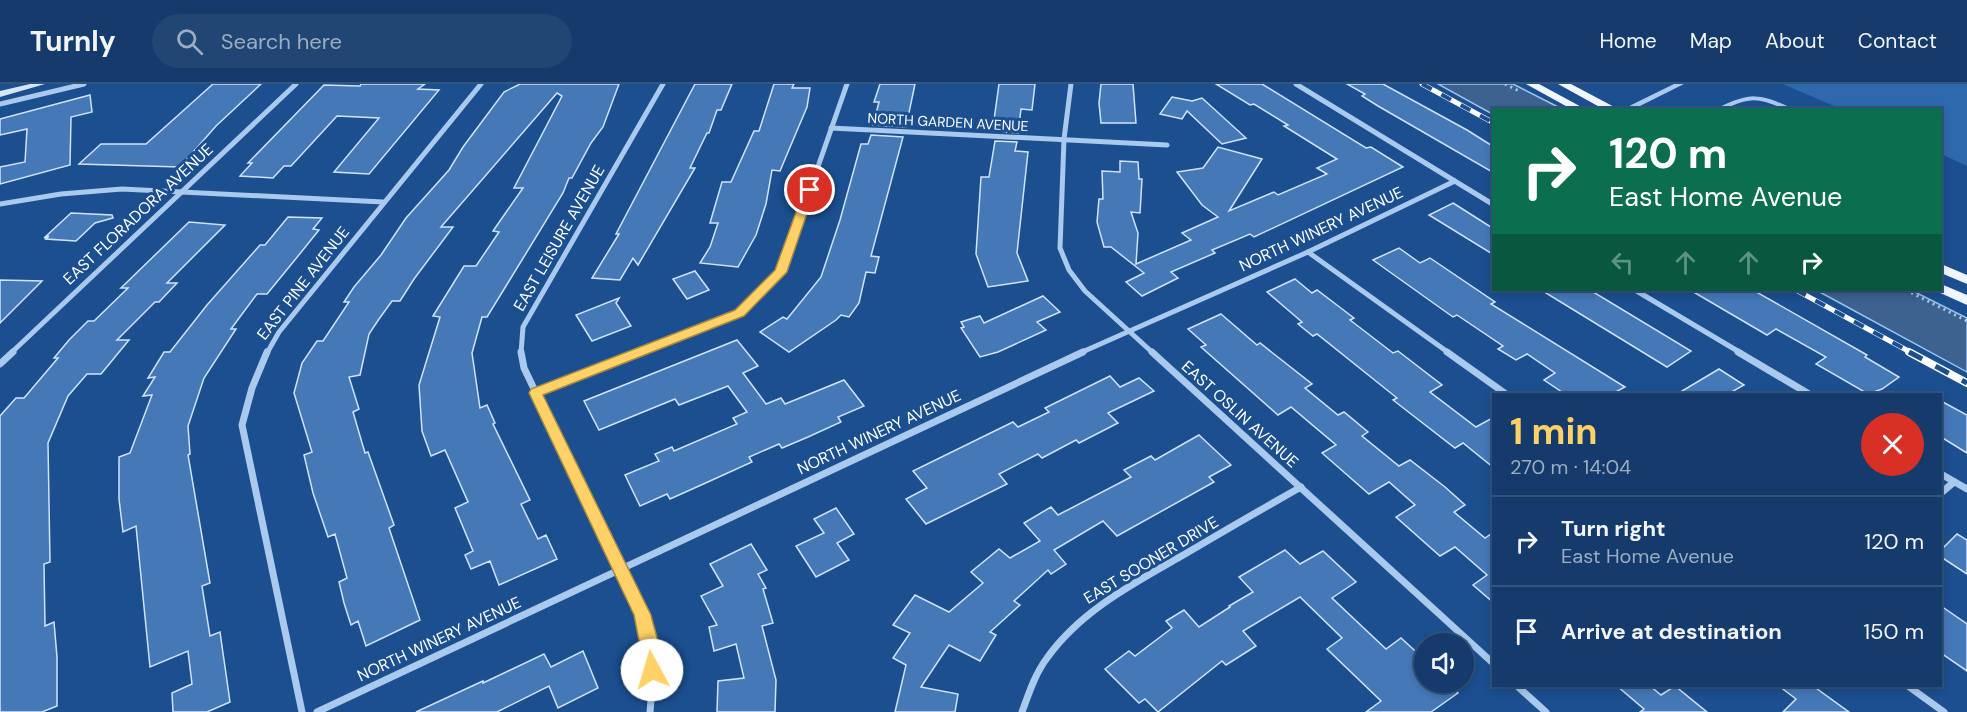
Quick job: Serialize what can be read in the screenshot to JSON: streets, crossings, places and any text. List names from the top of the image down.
{
  "streets": {
    "street": [
      "NORTH GARDEN AVENUE",
      "EAST FLORADORA AVENUE",
      "NORTH WINERY AVENUE",
      "EAST LEISURE AVENUE",
      "EAST PINE AVENUE",
      "EAST OSLIN AVENUE",
      "EAST SOONER DRIVE"
    ]
  },
  "crossings": [
    ["NORTH GARDEN AVENUE", "EAST OSLIN AVENUE"],
    ["NORTH WINERY AVENUE", "EAST LEISURE AVENUE"],
    ["NORTH WINERY AVENUE", "EAST OSLIN AVENUE"],
    ["EAST OSLIN AVENUE", "EAST SOONER DRIVE"]
  ],
  "page": {
    "header": "Turnly",
    "search": "Search here",
    "nav": [
      "Home",
      "Map",
      "About",
      "Contact"
    ],
    "turn": ["120 m", "East Home Avenue"],
    "heading": ["1 min", "270 m · 14:04"],
    "list": [
      {
        "name": "Turn right",
        "note": "East Home Avenue",
        "value": "120 m"
      },
      {
        "name": "Arrive at destination",
        "value": "150 m"
      }
    ]
  }
}
